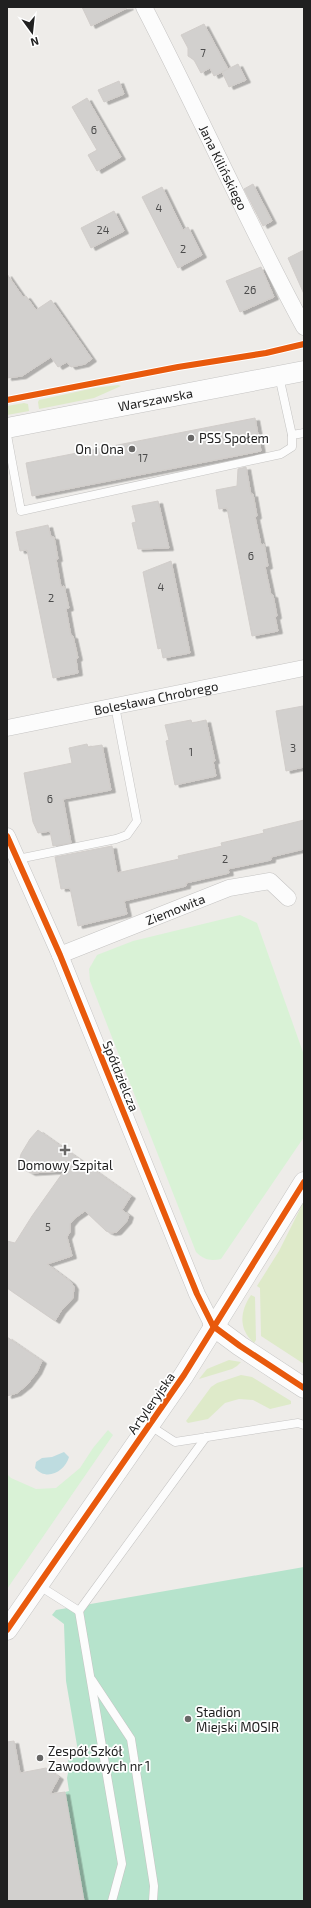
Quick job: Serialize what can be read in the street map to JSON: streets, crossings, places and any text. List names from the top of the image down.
{
  "streets": {
    "street": [
      "Jana Kilińskiego",
      "Warszawska",
      "Bolesława Chrobrego",
      "Ziemowita",
      "Spółdzielcza",
      "Artyleryjska"
    ]
  },
  "crossings": [
    ["Ziemowita", "Spółdzielcza"],
    ["Spółdzielcza", "Artyleryjska"]
  ],
  "places": {
    "other": [
      "PSS Społem",
      "On i Ona",
      "Stadion Miejski MOSIR",
      "Zespół Szkół Zawodowych nr 1"
    ],
    "health": ["Domowy Szpital"]
  },
  "house_numbers": [
    "7",
    "6",
    "4",
    "24",
    "2",
    "26",
    "17",
    "6",
    "4",
    "2",
    "3",
    "1",
    "6",
    "2",
    "5"
  ],
  "north": "bottom"
}
